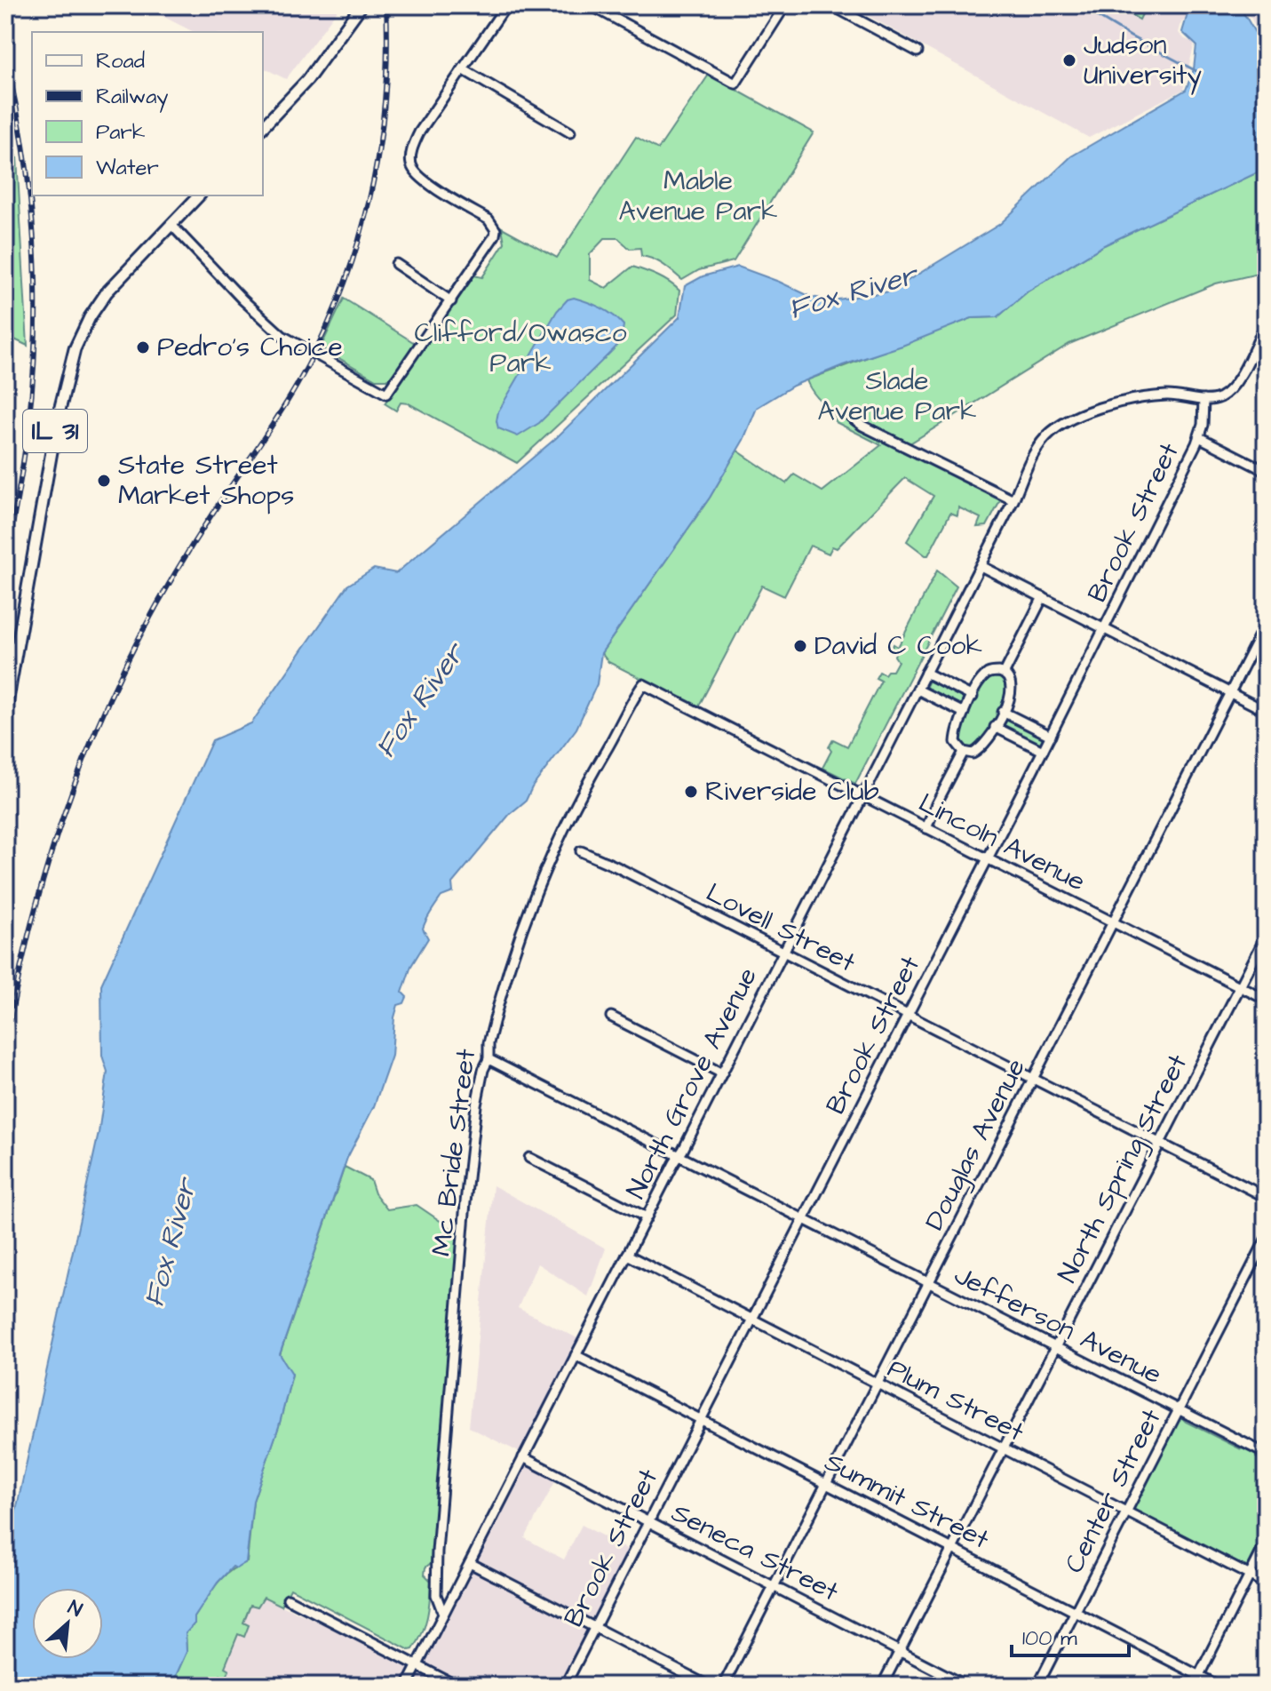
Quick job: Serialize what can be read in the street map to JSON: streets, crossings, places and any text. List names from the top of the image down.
{
  "streets": {
    "main road": ["IL 31"],
    "street": [
      "Brook Street",
      "Lincoln Avenue",
      "Lovell Street",
      "North Grove Avenue",
      "Douglas Avenue",
      "Mc Bride Street",
      "North Spring Street",
      "Jefferson Avenue",
      "Plum Street",
      "Center Street",
      "Summit Street",
      "Seneca Street"
    ]
  },
  "crossings": [
    ["Brook Street", "Lincoln Avenue"],
    ["Brook Street", "Lovell Street"],
    ["Brook Street", "North Grove Avenue"],
    ["Brook Street", "Jefferson Avenue"],
    ["Brook Street", "Plum Street"],
    ["Brook Street", "Summit Street"],
    ["Brook Street", "Seneca Street"],
    ["Lincoln Avenue", "North Grove Avenue"],
    ["Lincoln Avenue", "Douglas Avenue"],
    ["Lincoln Avenue", "Mc Bride Street"],
    ["Lincoln Avenue", "North Spring Street"],
    ["Lovell Street", "North Grove Avenue"],
    ["Lovell Street", "Douglas Avenue"],
    ["Lovell Street", "North Spring Street"],
    ["North Grove Avenue", "Mc Bride Street"],
    ["North Grove Avenue", "Jefferson Avenue"],
    ["North Grove Avenue", "Plum Street"],
    ["North Grove Avenue", "Summit Street"],
    ["North Grove Avenue", "Seneca Street"],
    ["Douglas Avenue", "Jefferson Avenue"],
    ["Douglas Avenue", "Plum Street"],
    ["Douglas Avenue", "Summit Street"],
    ["Douglas Avenue", "Seneca Street"],
    ["Mc Bride Street", "Jefferson Avenue"],
    ["North Spring Street", "Jefferson Avenue"],
    ["North Spring Street", "Plum Street"],
    ["North Spring Street", "Summit Street"],
    ["North Spring Street", "Seneca Street"],
    ["Jefferson Avenue", "Center Street"],
    ["Plum Street", "Center Street"],
    ["Center Street", "Summit Street"]
  ],
  "water": ["Fox River"],
  "parks": ["Mable Avenue Park", "Clifford/Owasco Park", "Slade Avenue Park"],
  "places": [
    "Judson University",
    "Pedro's Choice",
    "State Street Market Shops",
    "David C Cook",
    "Riverside Club"
  ],
  "legend": [
    "Road",
    "Railway",
    "Park",
    "Water"
  ],
  "scale_bar": "100 m",
  "north": "top right"
}
